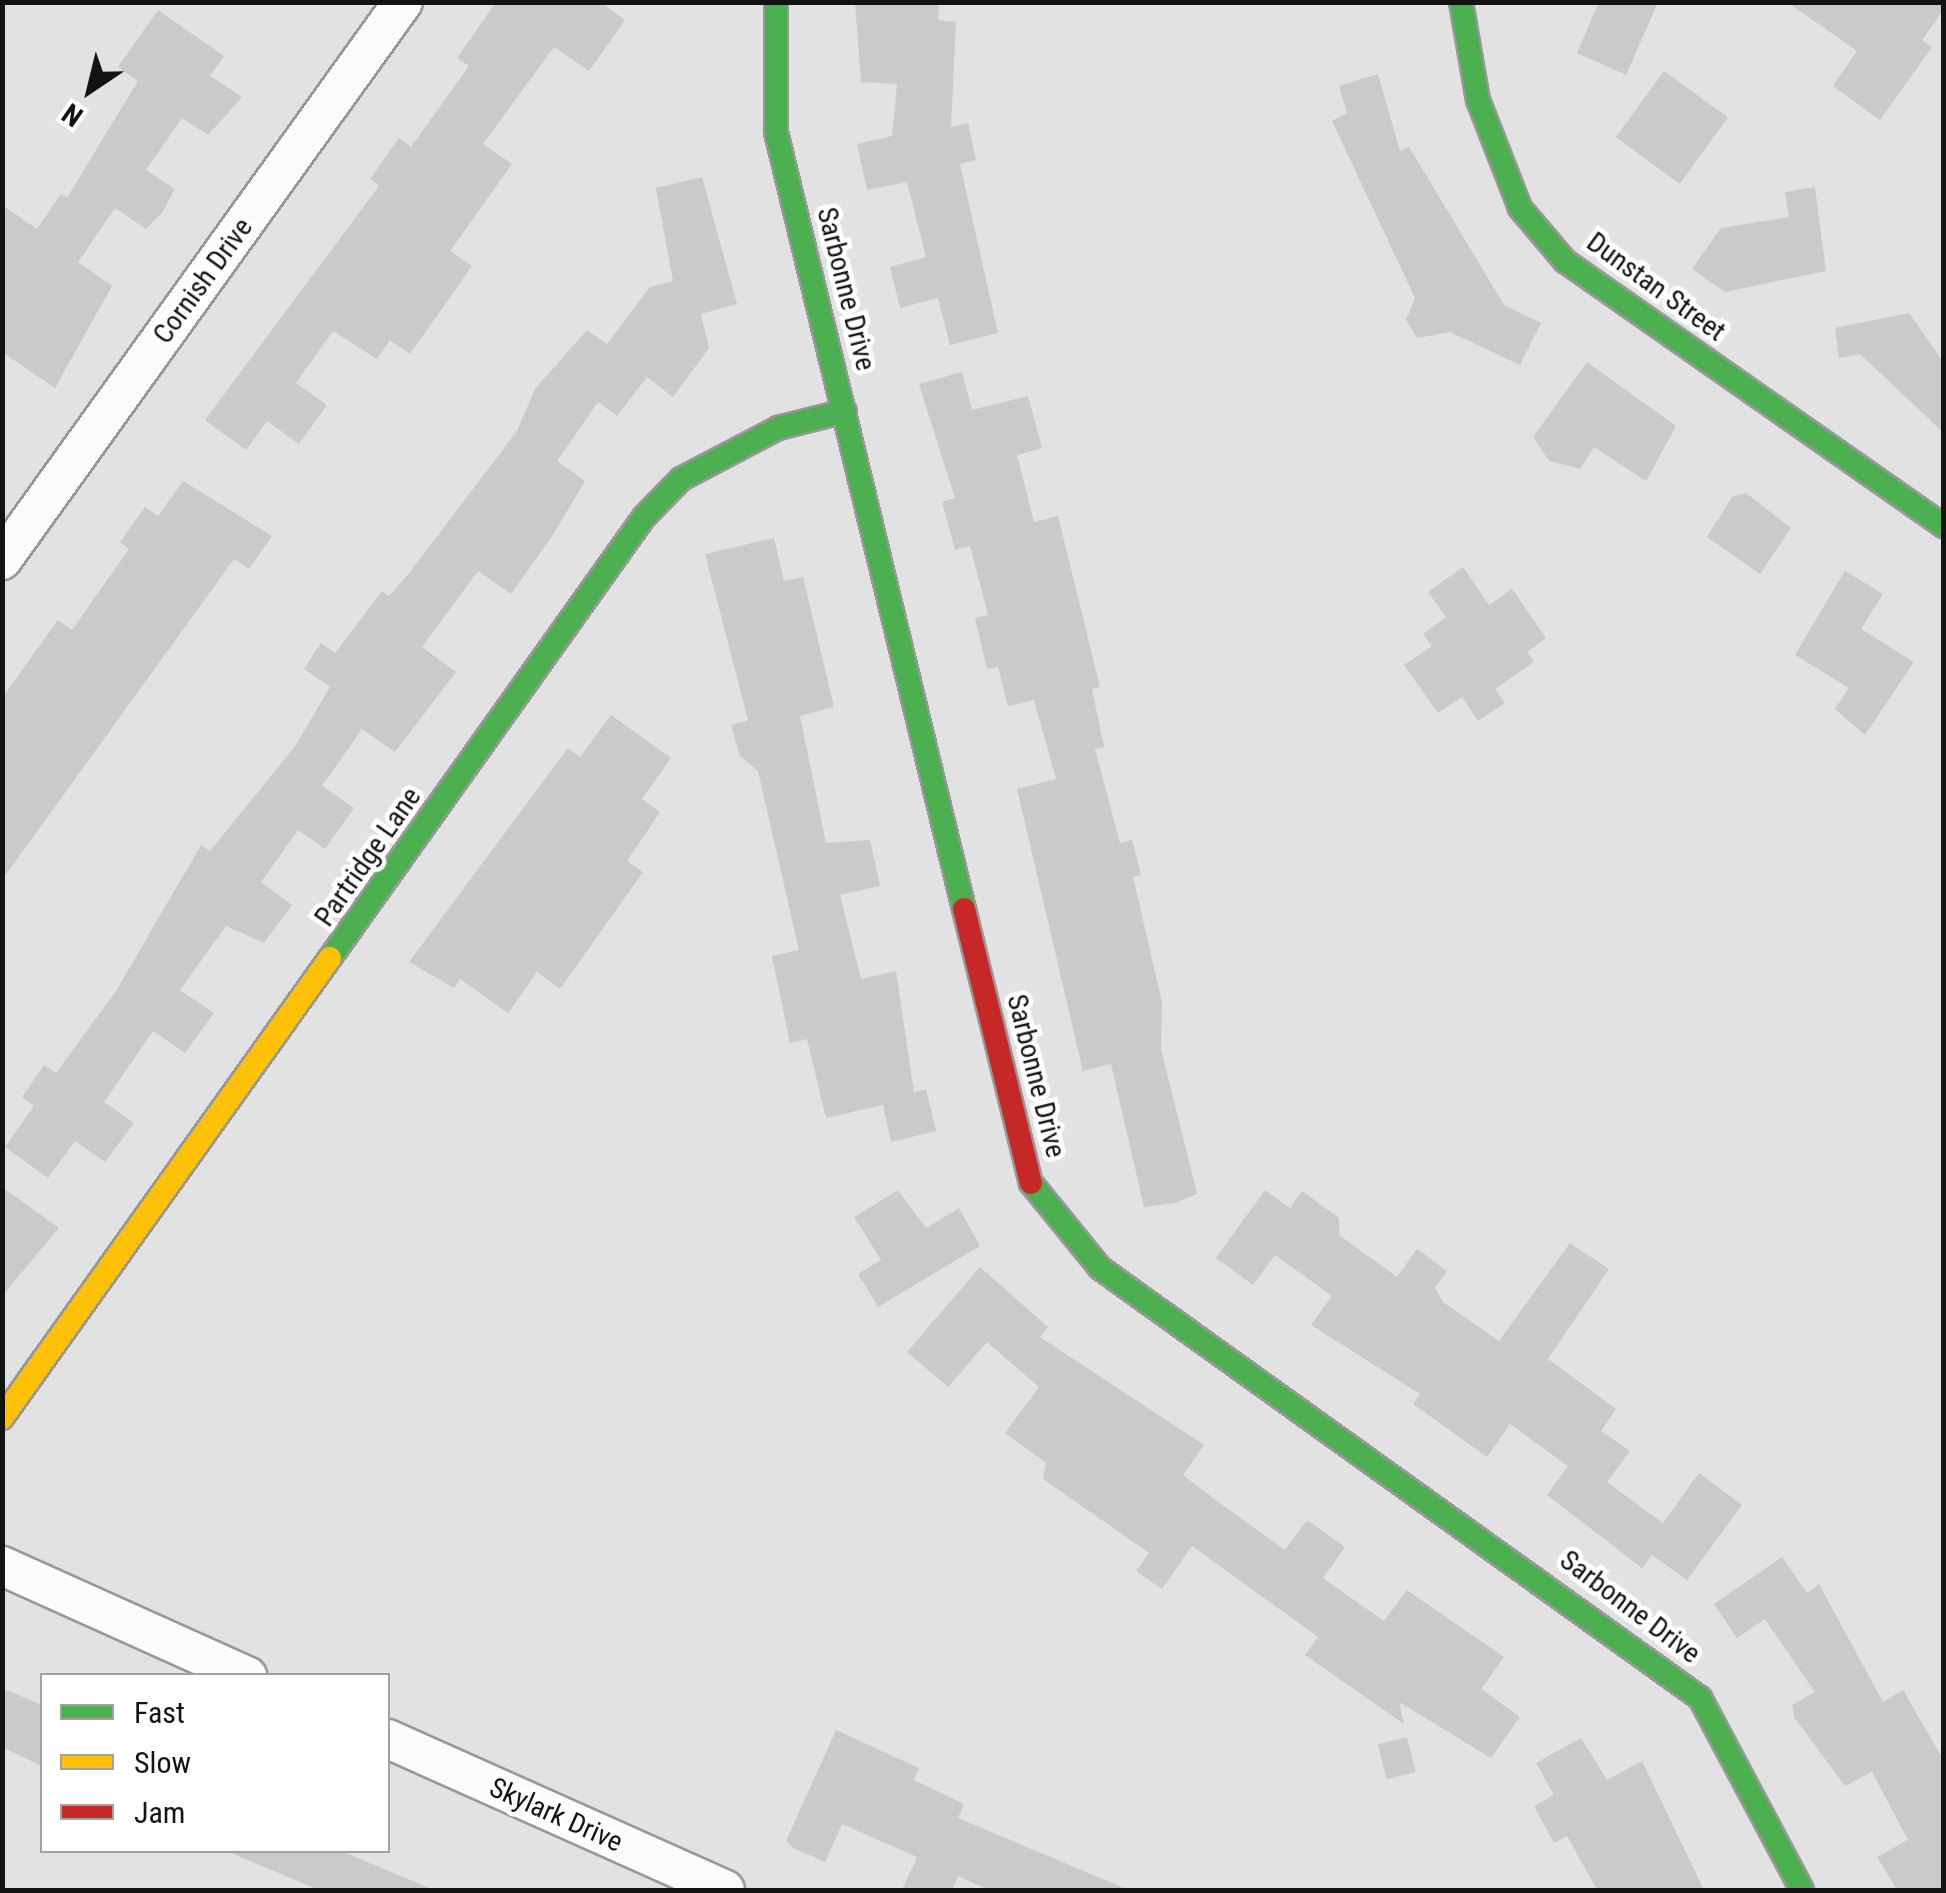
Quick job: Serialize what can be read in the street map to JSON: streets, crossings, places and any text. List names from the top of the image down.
{
  "streets": {
    "street": [
      "Cornish Drive",
      "Dunstan Street",
      "Sarbonne Drive",
      "Partridge Lane",
      "Skylark Drive"
    ]
  },
  "crossings": [
    ["Sarbonne Drive", "Partridge Lane"]
  ],
  "legend": ["Fast", "Slow", "Jam"],
  "north": "bottom left"
}
